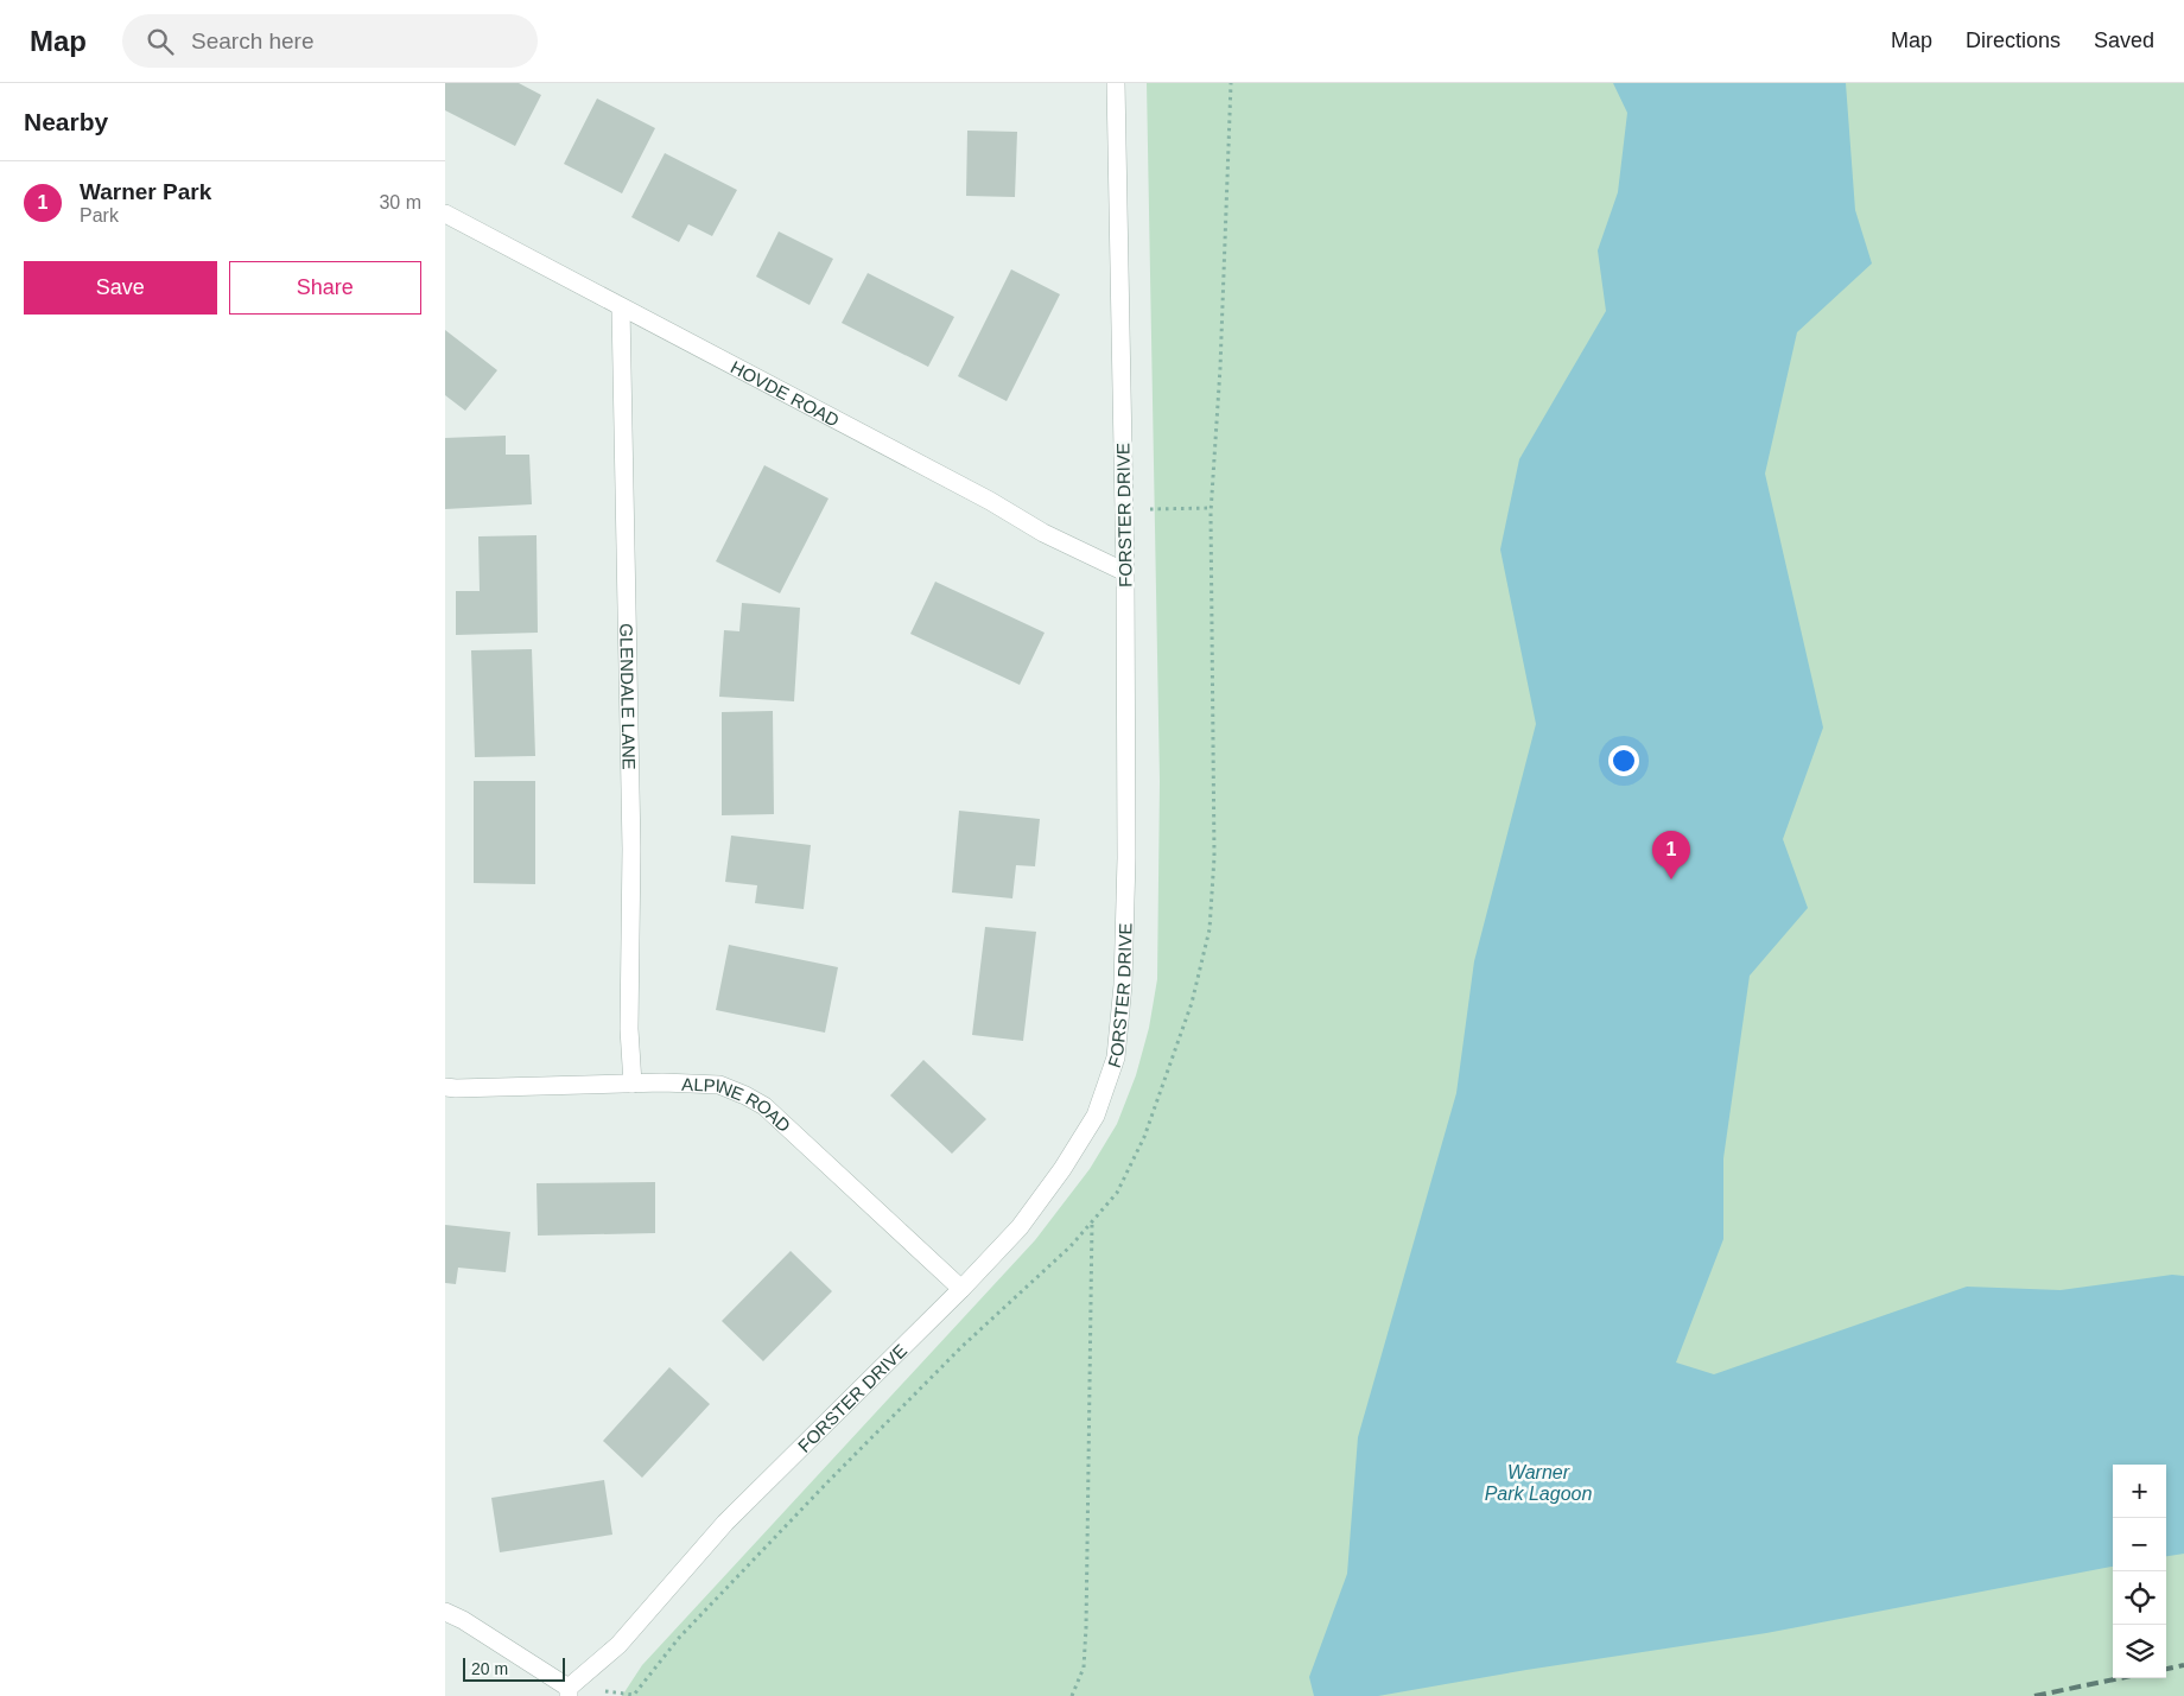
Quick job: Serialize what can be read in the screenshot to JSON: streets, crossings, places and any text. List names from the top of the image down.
{
  "streets": {
    "street": [
      "HOVDE ROAD",
      "FORSTER DRIVE",
      "GLENDALE LANE",
      "ALPINE ROAD"
    ]
  },
  "crossings": [
    ["HOVDE ROAD", "FORSTER DRIVE"],
    ["HOVDE ROAD", "GLENDALE LANE"],
    ["FORSTER DRIVE", "ALPINE ROAD"],
    ["GLENDALE LANE", "ALPINE ROAD"]
  ],
  "water": ["Warner Park Lagoon"],
  "scale_bar": "20 m",
  "page": {
    "header": "Map",
    "search": "Search here",
    "nav": ["Map", "Directions", "Saved"],
    "heading": "Nearby",
    "list": [
      {
        "mark": "1",
        "name": "Warner Park",
        "note": "Park",
        "value": "30 m"
      }
    ],
    "buttons": ["Save", "Share"],
    "pins": "1",
    "map_buttons": ["+", "−"],
    "scale": "20 m"
  }
}
